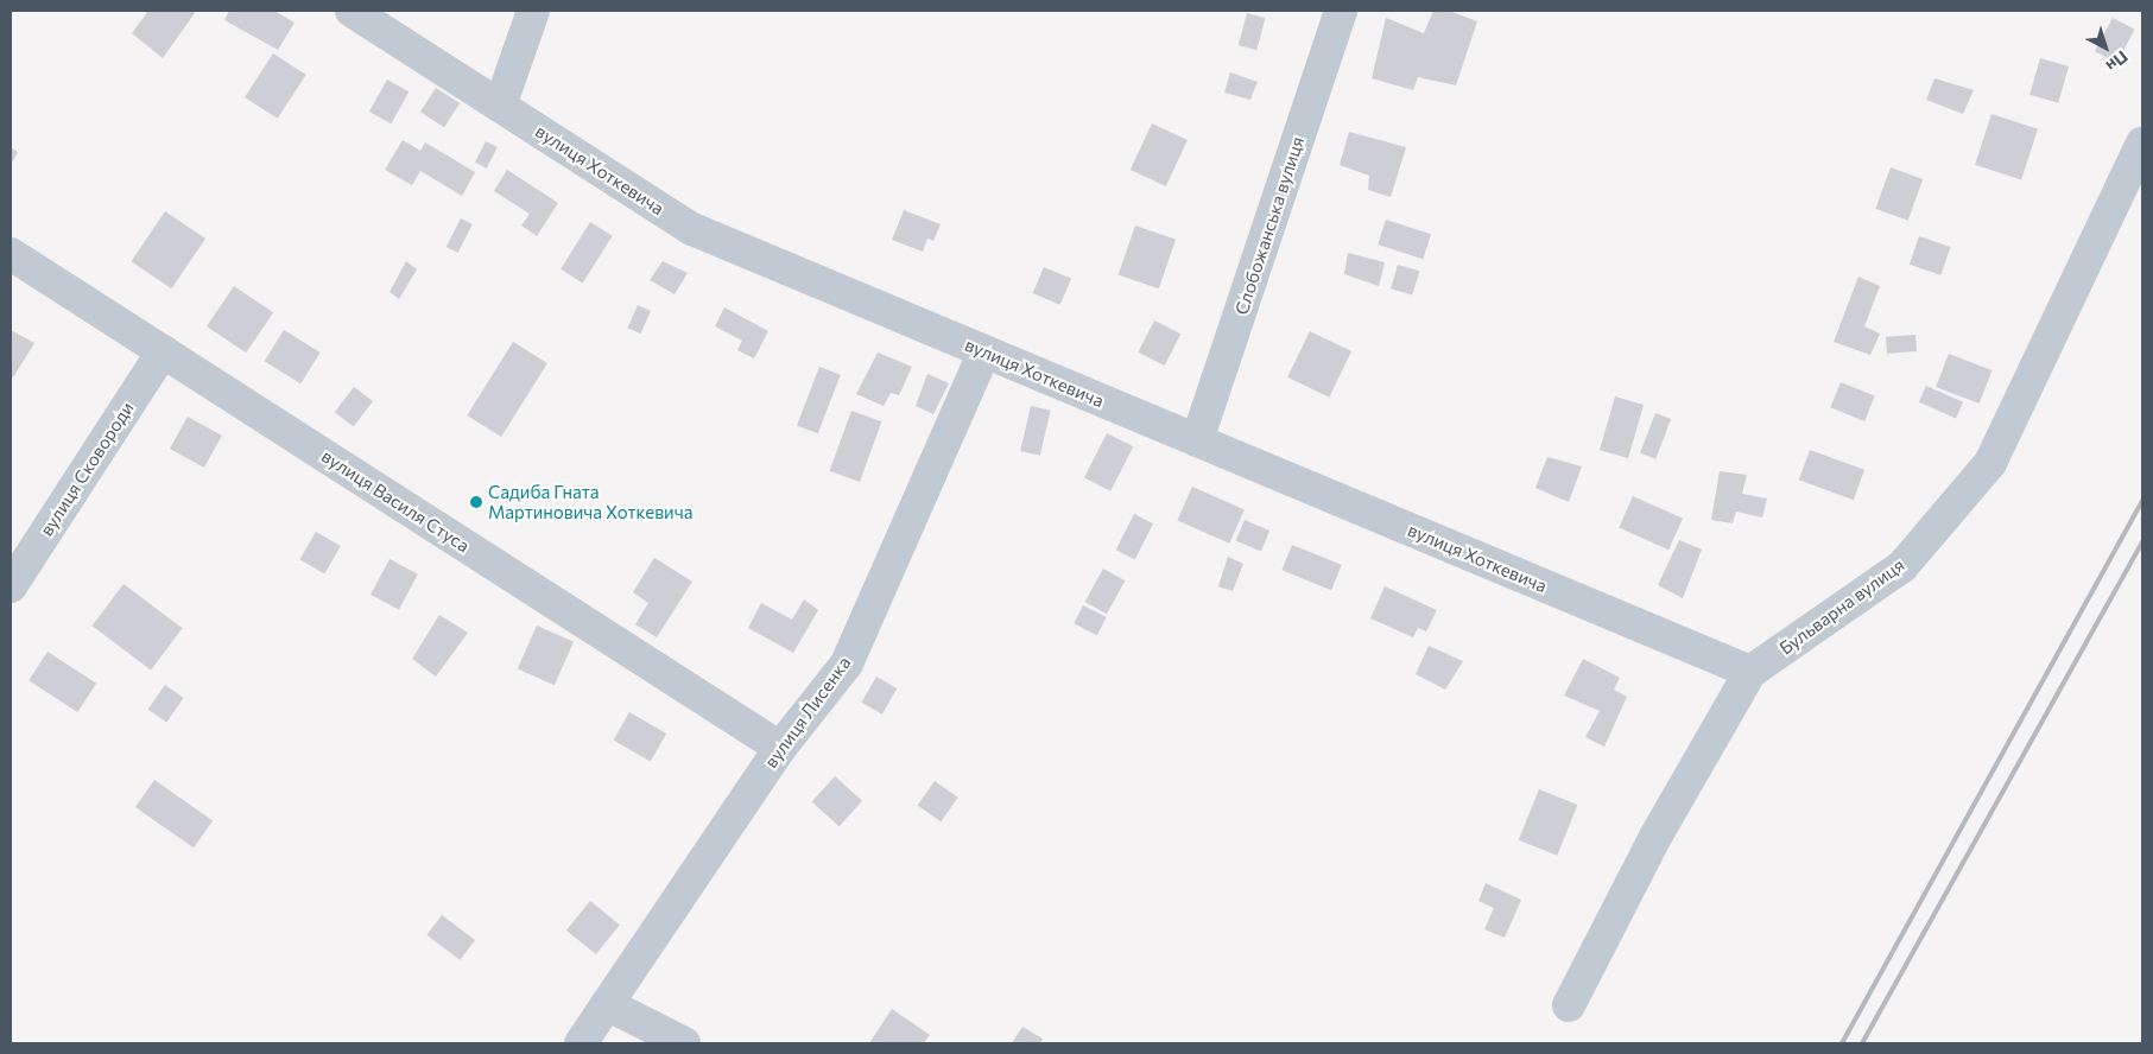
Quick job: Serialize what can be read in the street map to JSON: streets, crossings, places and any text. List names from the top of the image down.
{
  "streets": {
    "street": [
      "вулиця Хоткевича",
      "Слобожанська вулиця",
      "вулиця Сковороди",
      "вулиця Василя Стуса",
      "Бульварна вулиця",
      "вулиця Лисенка"
    ]
  },
  "crossings": [
    ["вулиця Хоткевича", "Слобожанська вулиця"],
    ["вулиця Хоткевича", "Бульварна вулиця"],
    ["вулиця Хоткевича", "вулиця Лисенка"],
    ["вулиця Сковороди", "вулиця Василя Стуса"],
    ["вулиця Василя Стуса", "вулиця Лисенка"]
  ],
  "places": ["Садиба Гната Мартиновича Хоткевича"],
  "north": "bottom right"
}
